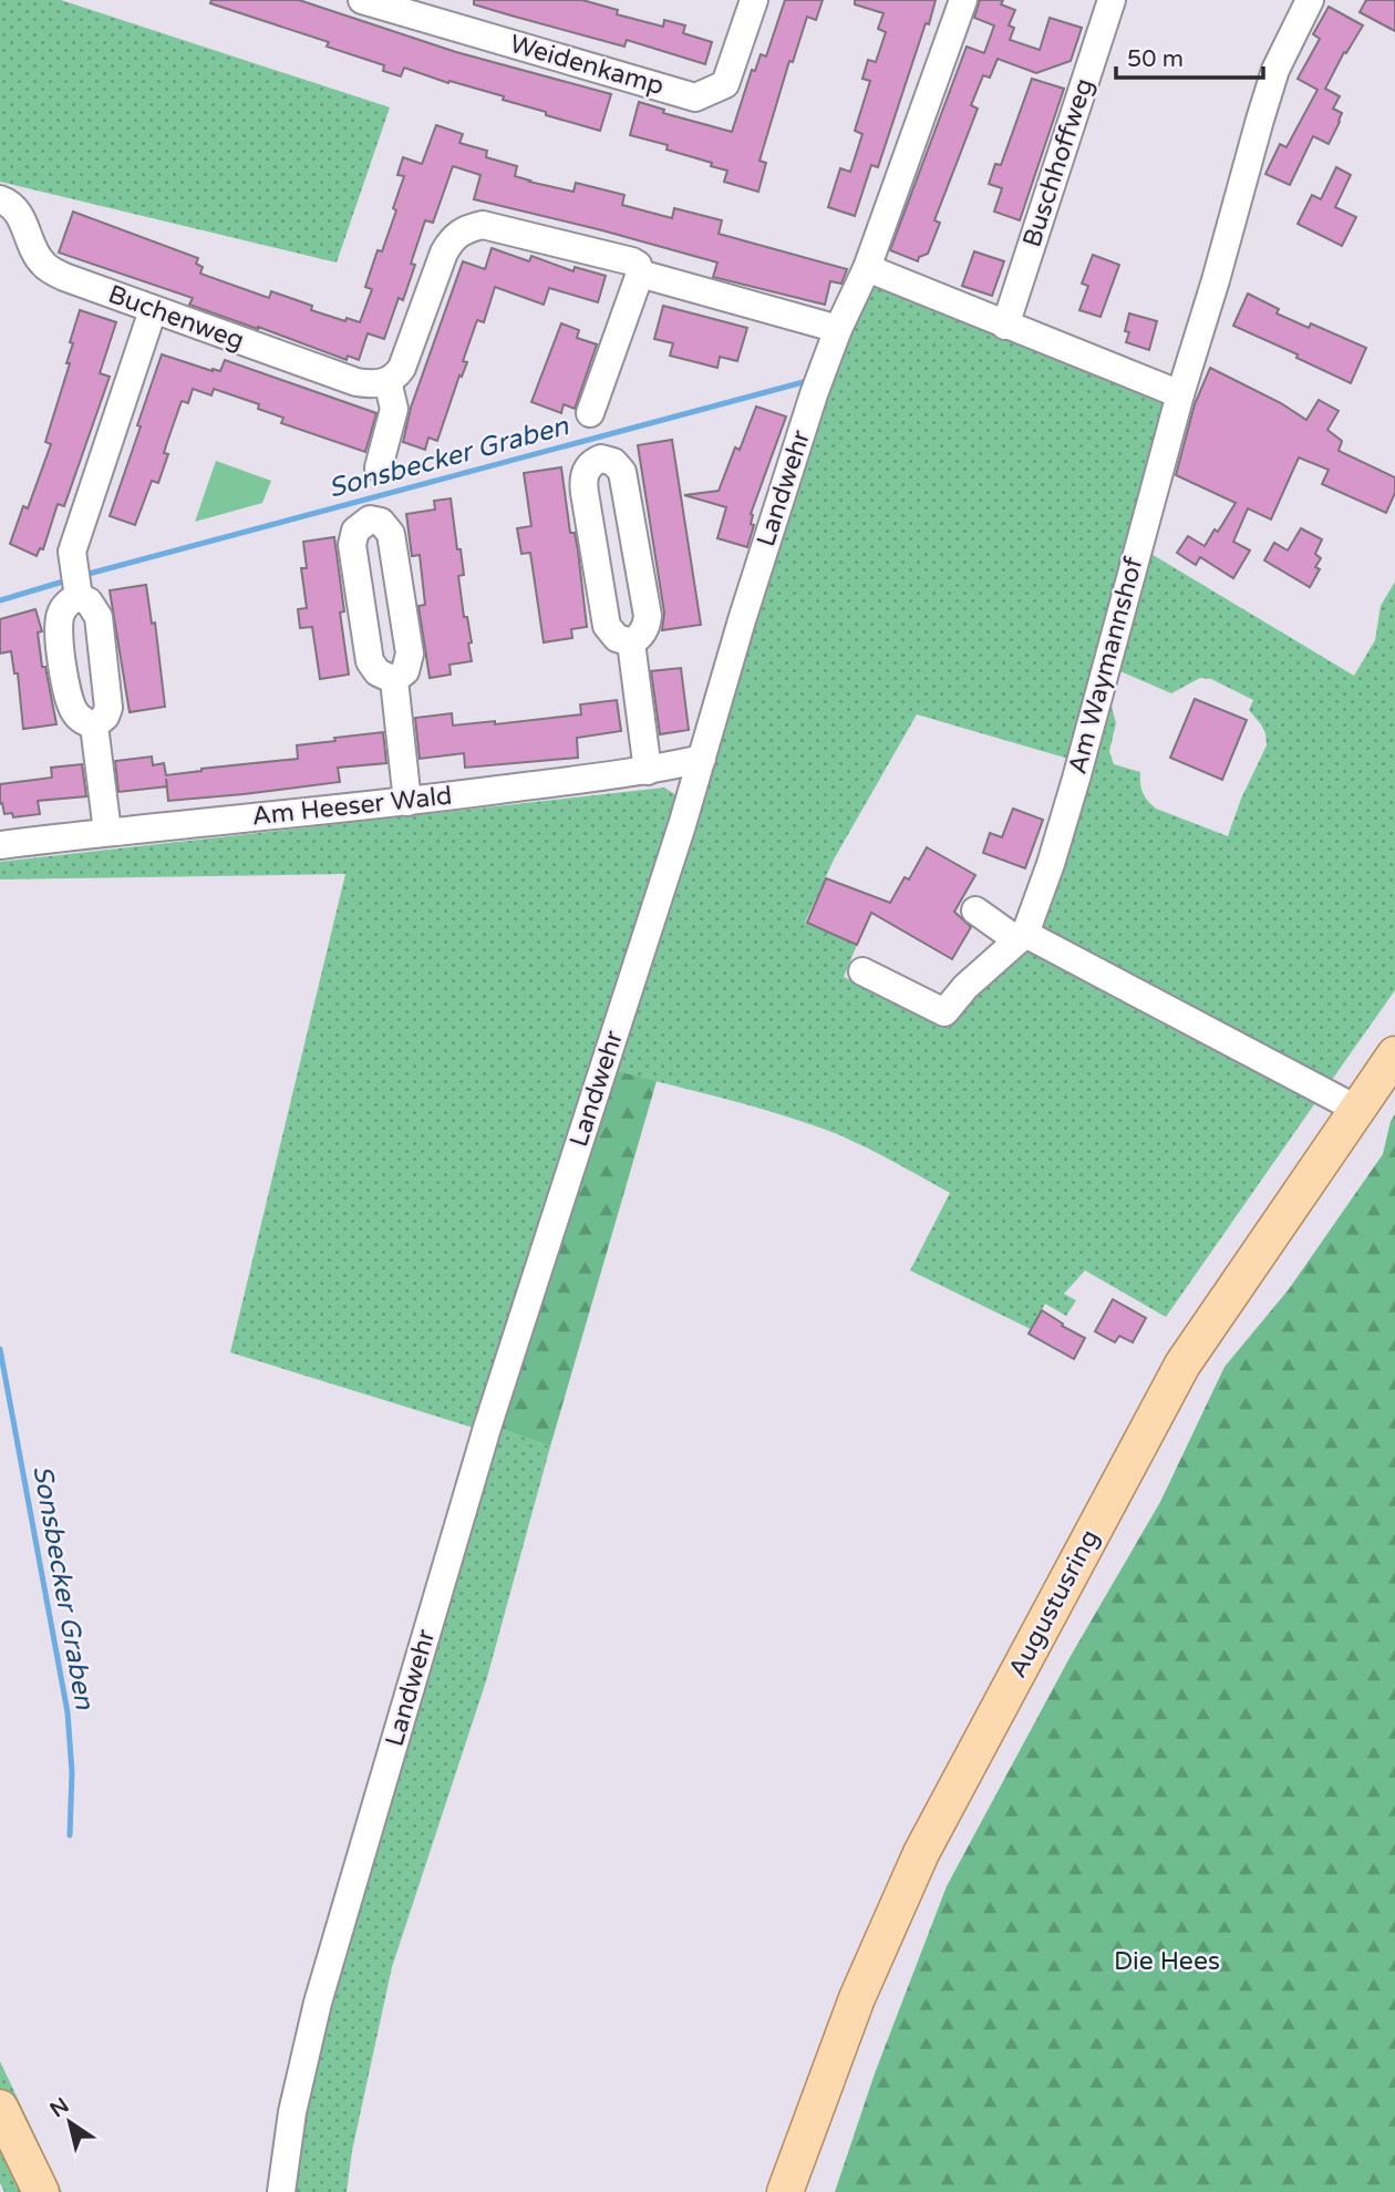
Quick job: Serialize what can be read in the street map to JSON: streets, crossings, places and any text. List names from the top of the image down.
{
  "streets": {
    "main road": ["Augustusring"],
    "street": [
      "Weidenkamp",
      "Buschhoffweg",
      "Buchenweg",
      "Landwehr",
      "Am Waymannshof",
      "Am Heeser Wald"
    ]
  },
  "crossings": [
    ["Landwehr", "Am Heeser Wald"]
  ],
  "water": ["Sonsbecker Graben"],
  "parks": ["Die Hees"],
  "scale_bar": "50 m",
  "north": "top left"
}
